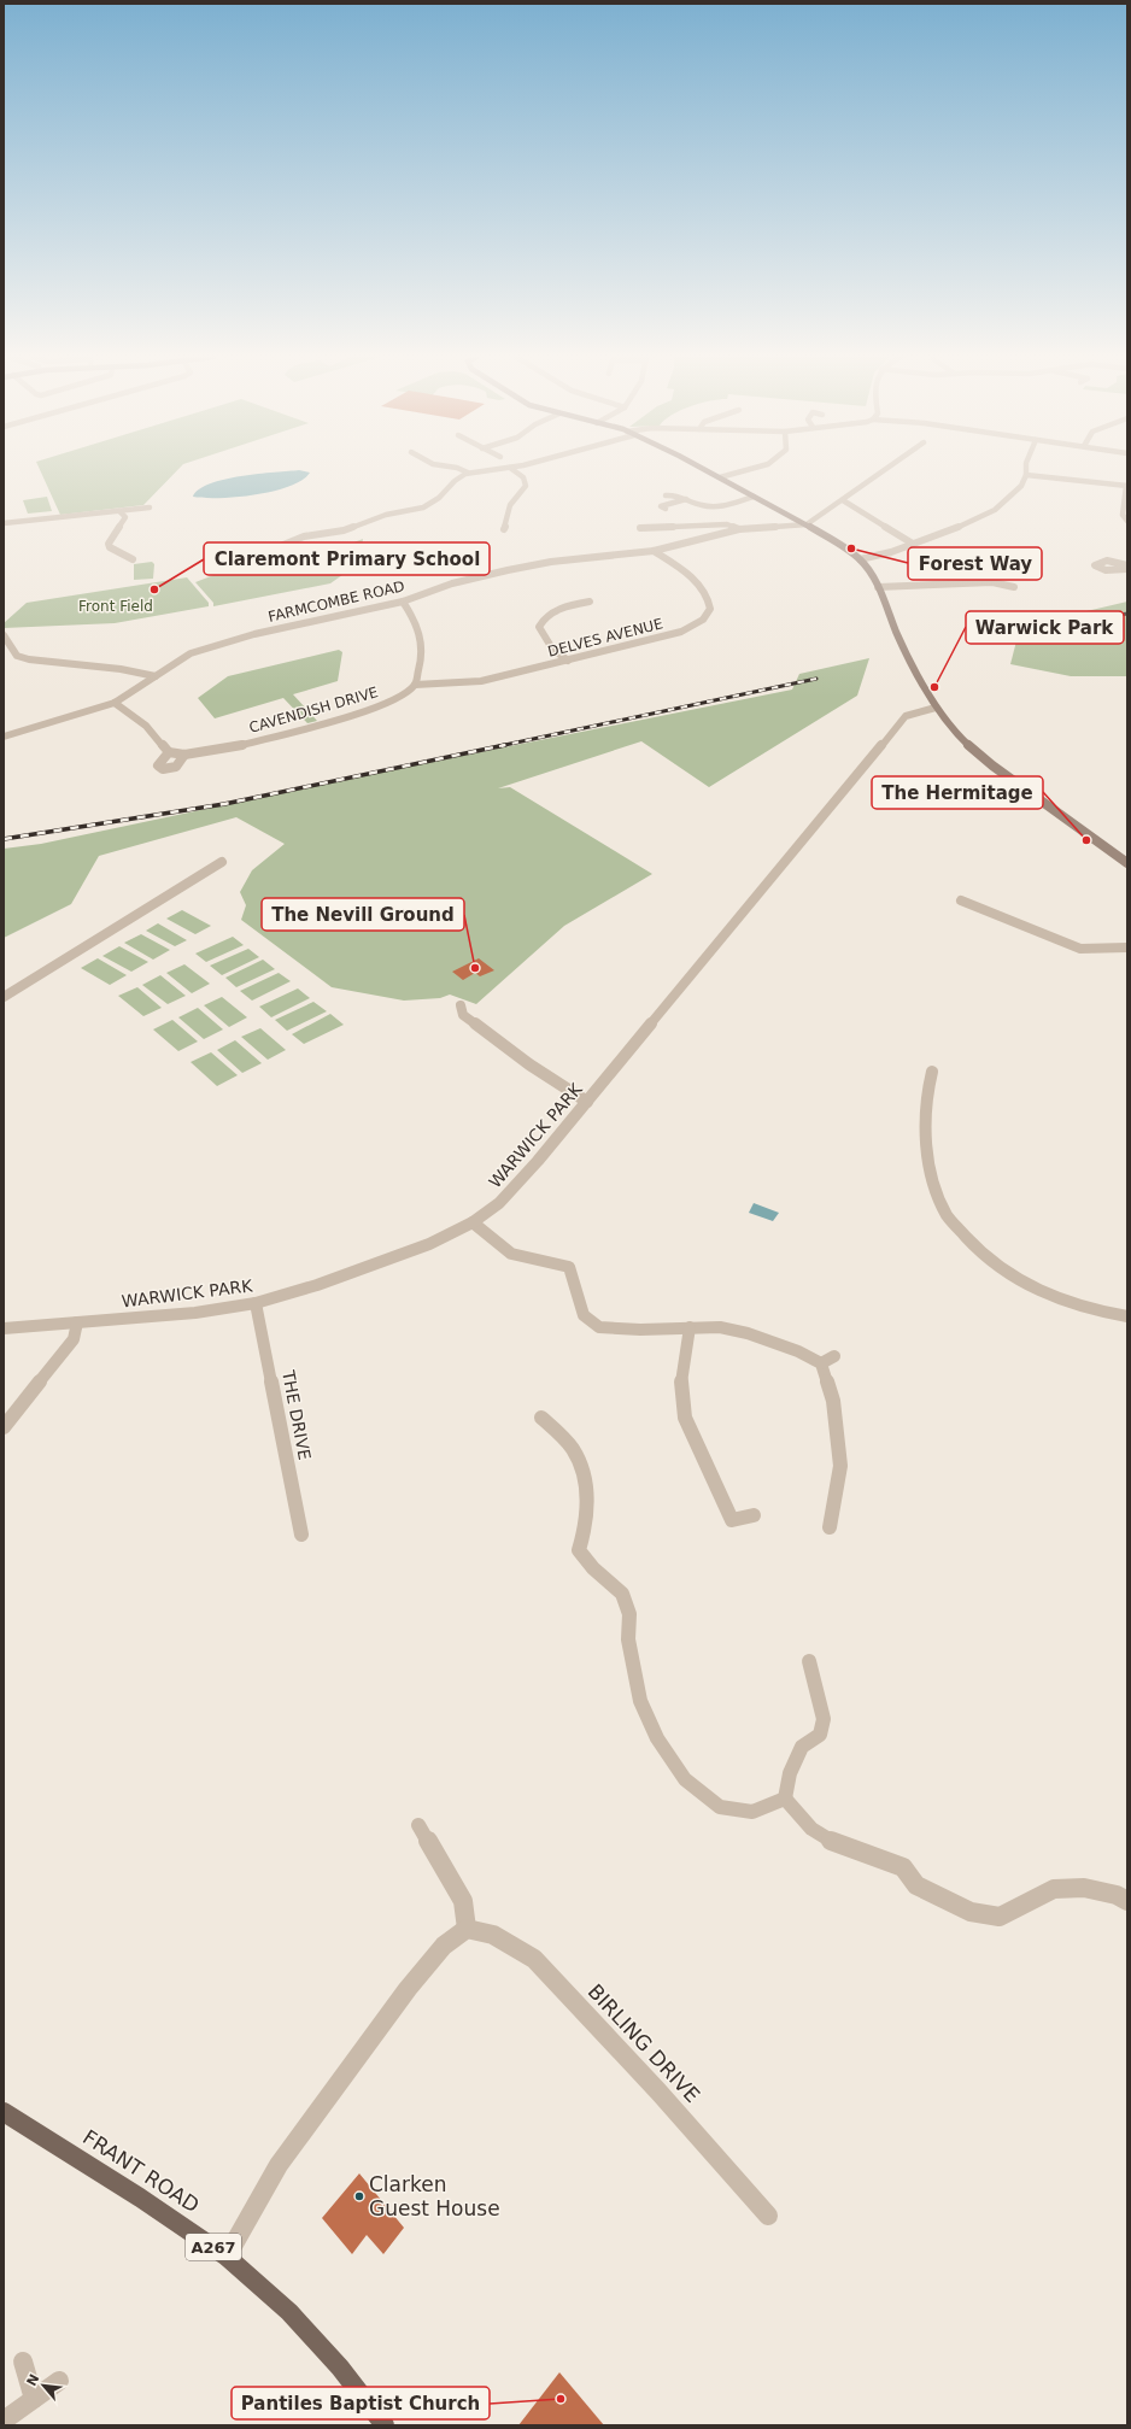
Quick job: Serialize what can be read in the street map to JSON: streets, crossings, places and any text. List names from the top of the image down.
{
  "streets": {
    "main road": ["FRANT ROAD", "A267"],
    "street": [
      "FARMCOMBE ROAD",
      "DELVES AVENUE",
      "CAVENDISH DRIVE",
      "WARWICK PARK",
      "THE DRIVE",
      "BIRLING DRIVE"
    ]
  },
  "crossings": [
    ["FARMCOMBE ROAD", "DELVES AVENUE"],
    ["DELVES AVENUE", "CAVENDISH DRIVE"],
    ["WARWICK PARK", "THE DRIVE"]
  ],
  "parks": ["Front Field"],
  "places": [
    "Forest Way",
    "Claremont Primary School",
    "Warwick Park",
    "The Hermitage",
    "The Nevill Ground",
    "Clarken Guest House",
    "Pantiles Baptist Church"
  ],
  "north": "top left"
}
